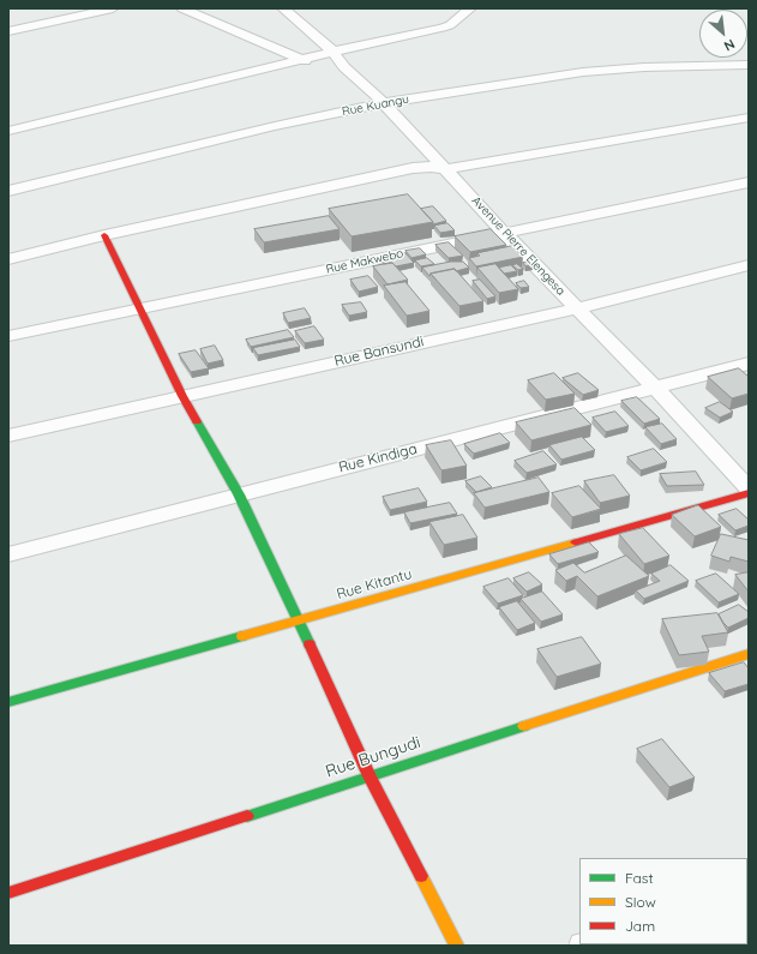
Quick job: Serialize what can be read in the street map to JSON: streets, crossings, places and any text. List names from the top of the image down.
{
  "streets": {
    "street": [
      "Rue Kuangu",
      "Avenue Pierre Elengesa",
      "Rue Makwebo",
      "Rue Bansundi",
      "Rue Kindiga",
      "Rue Kitantu",
      "Rue Bungudi"
    ]
  },
  "crossings": [
    ["Rue Kuangu", "Avenue Pierre Elengesa"],
    ["Avenue Pierre Elengesa", "Rue Makwebo"],
    ["Avenue Pierre Elengesa", "Rue Bansundi"],
    ["Avenue Pierre Elengesa", "Rue Kindiga"]
  ],
  "legend": ["Fast", "Slow", "Jam"],
  "north": "bottom right"
}
